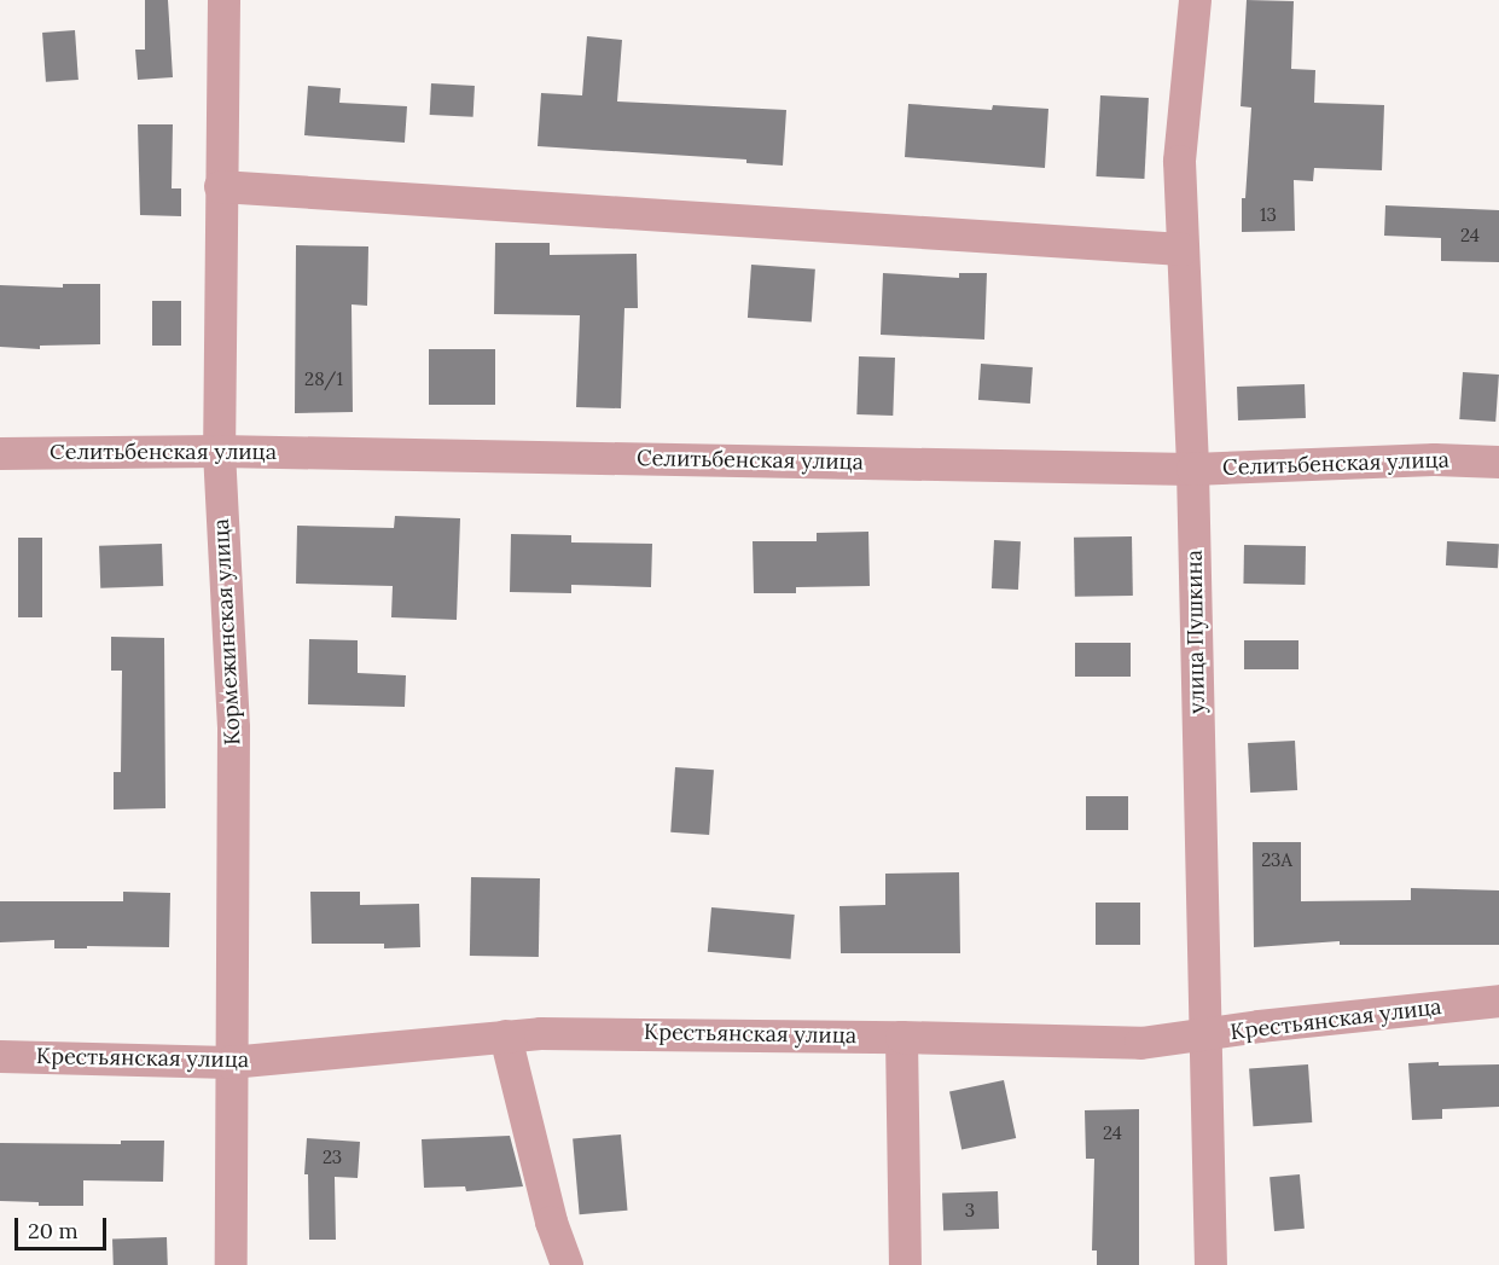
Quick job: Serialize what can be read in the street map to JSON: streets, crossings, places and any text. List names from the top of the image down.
{
  "streets": {
    "street": [
      "Селитьбенская улица",
      "Кормежинская улица",
      "улица Пушкина",
      "Крестьянская улица"
    ]
  },
  "crossings": [
    ["Селитьбенская улица", "Кормежинская улица"],
    ["Селитьбенская улица", "улица Пушкина"],
    ["Кормежинская улица", "Крестьянская улица"],
    ["улица Пушкина", "Крестьянская улица"]
  ],
  "house_numbers": [
    "13",
    "24",
    "28/1",
    "23А",
    "24",
    "23",
    "3"
  ],
  "scale_bar": "20 m"
}
